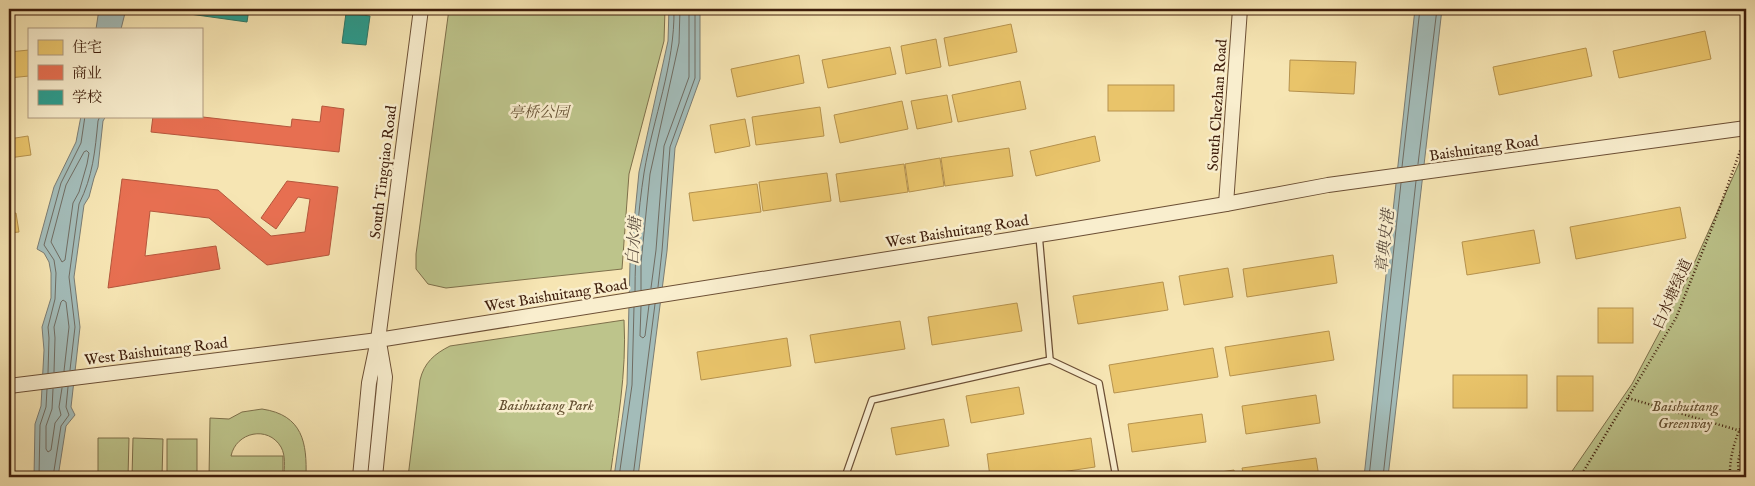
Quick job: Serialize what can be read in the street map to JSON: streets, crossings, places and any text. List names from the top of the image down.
{
  "streets": {
    "street": [
      "South Chezhan Road",
      "Baishuitang Road",
      "South Tingqiao Road",
      "West Baishuitang Road"
    ],
    "path": ["白水塘绿道"]
  },
  "crossings": [
    ["South Chezhan Road", "Baishuitang Road"],
    ["South Chezhan Road", "West Baishuitang Road"],
    ["Baishuitang Road", "West Baishuitang Road"],
    ["South Tingqiao Road", "West Baishuitang Road"]
  ],
  "water": ["白水塘", "章典史港"],
  "parks": ["亭桥公园", "Baishuitang Park", "Baishuitang Greenway"],
  "legend": ["住宅", "商业", "学校"]
}
